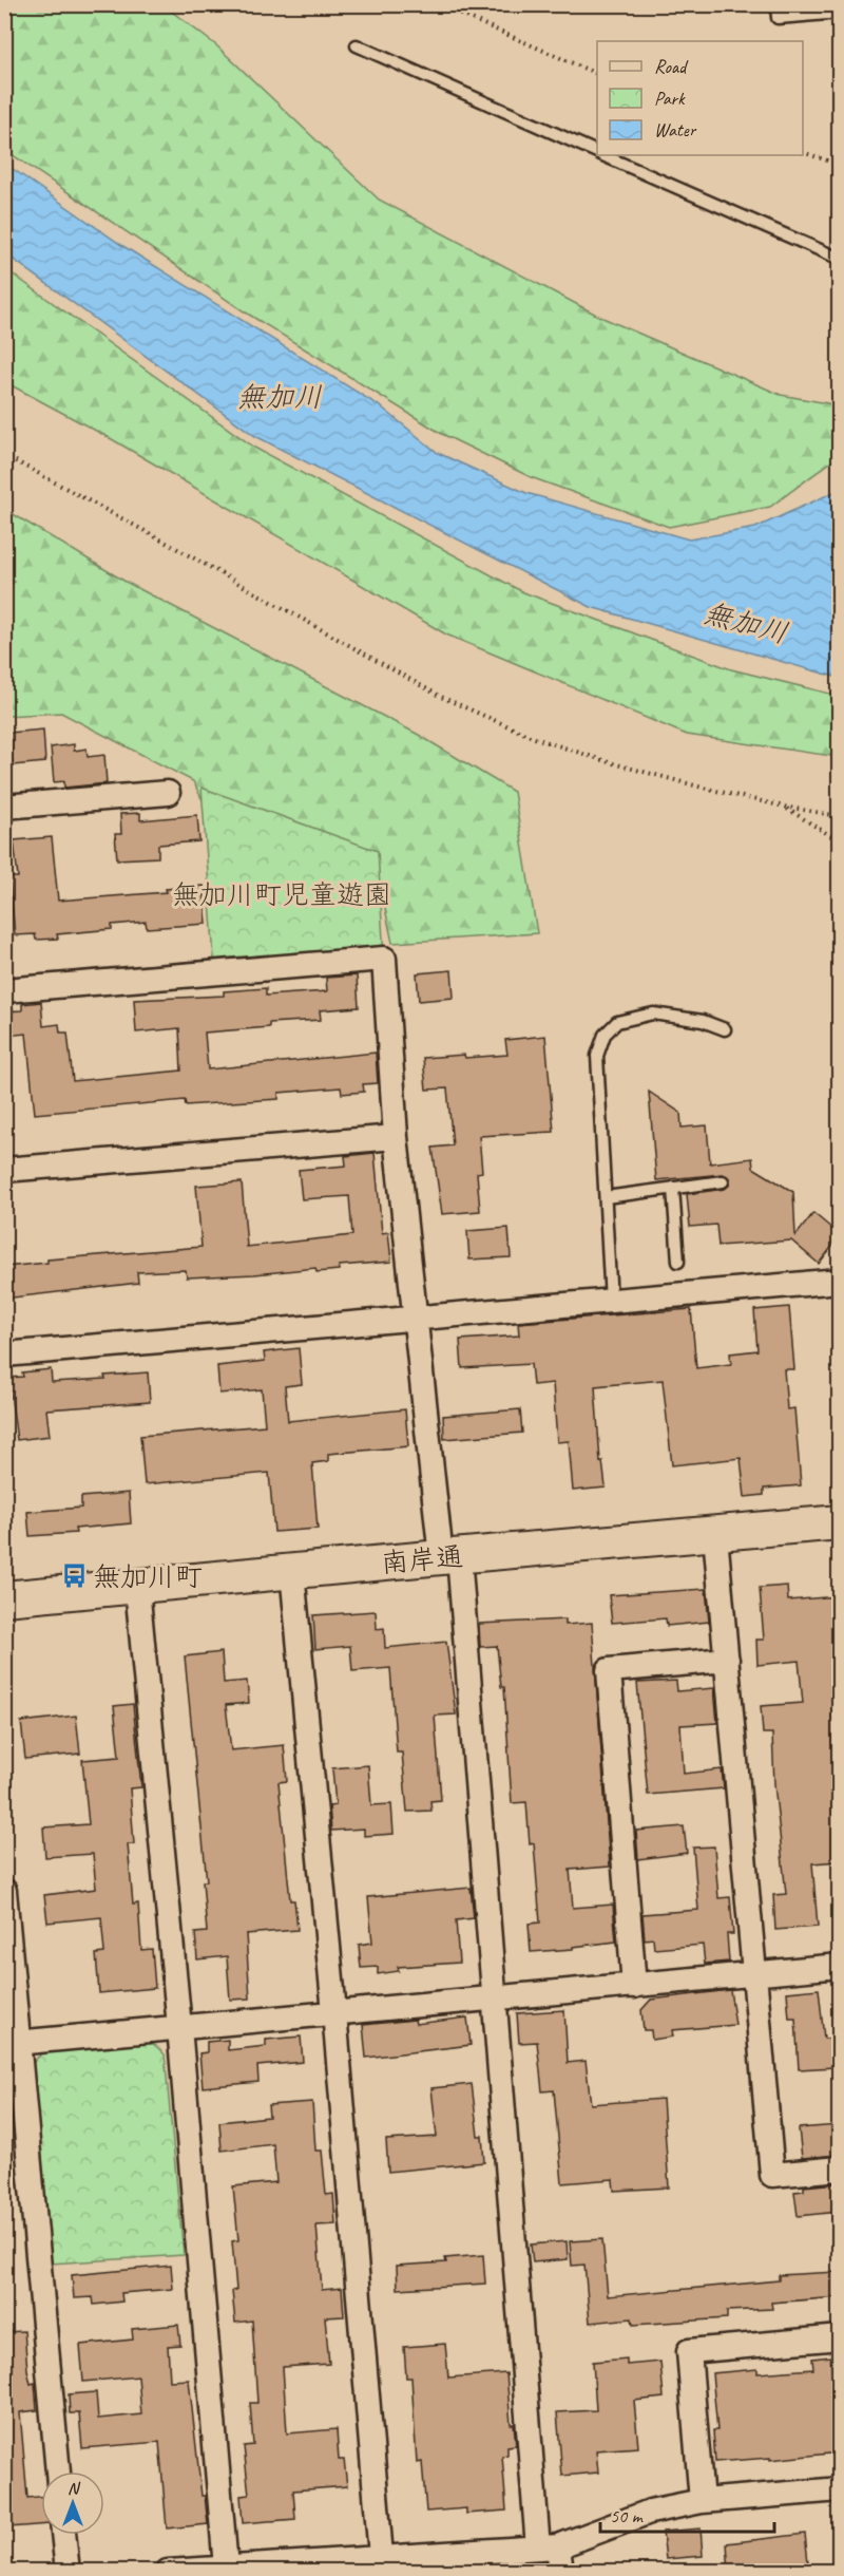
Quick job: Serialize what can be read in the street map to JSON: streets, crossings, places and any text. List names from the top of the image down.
{
  "streets": {
    "main road": ["南岸通"]
  },
  "water": ["無加川"],
  "parks": ["無加川町児童遊園"],
  "places": {
    "bus stop": ["無加川町"]
  },
  "legend": ["Road", "Park", "Water"],
  "scale_bar": "50 m",
  "north": "top"
}
